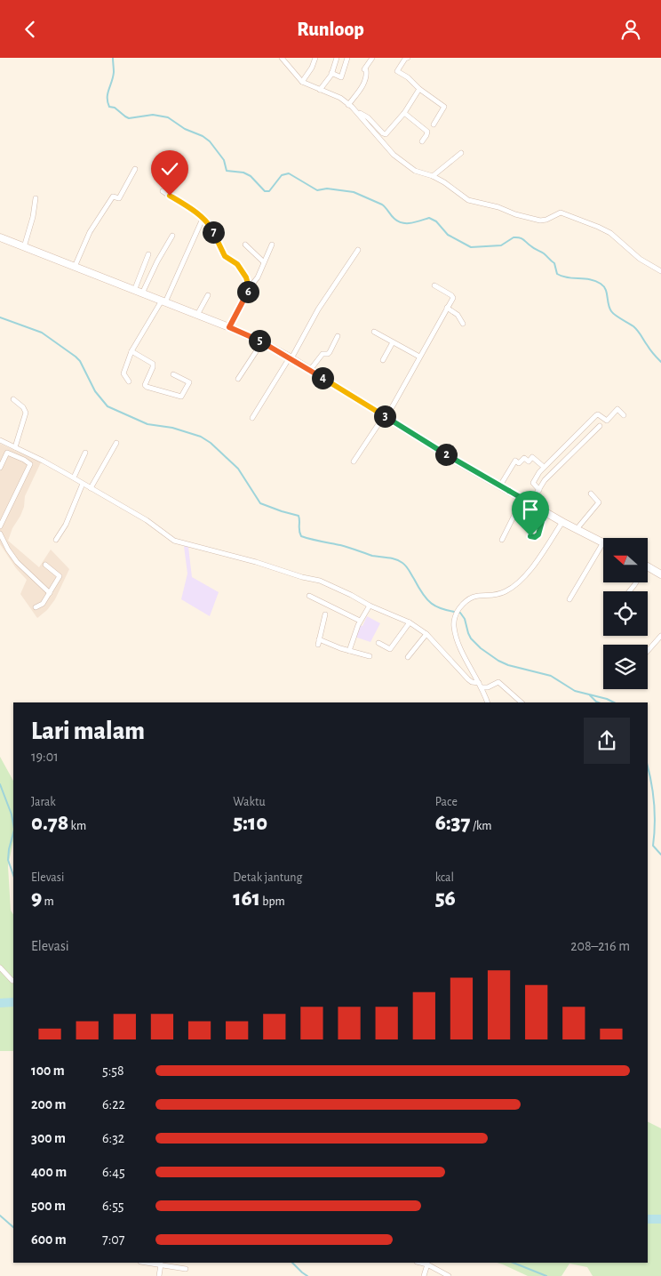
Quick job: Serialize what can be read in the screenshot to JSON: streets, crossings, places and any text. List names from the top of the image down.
{
  "north": "left",
  "page": {
    "header": "Runloop",
    "pins": [
      "7",
      "6",
      "5",
      "4",
      "3",
      "2"
    ],
    "heading": ["Lari malam", "19:01"],
    "stats": [
      ["Jarak", "0.78 km"],
      ["Waktu", "5:10"],
      ["Pace", "6:37 /km"],
      ["Elevasi", "9 m"],
      ["Detak jantung", "161 bpm"],
      ["kcal", "56"]
    ],
    "chart": ["Elevasi", "208–216 m"],
    "list": [
      {
        "name": "100 m",
        "note": "5:58"
      },
      {
        "name": "200 m",
        "note": "6:22"
      },
      {
        "name": "300 m",
        "note": "6:32"
      },
      {
        "name": "400 m",
        "note": "6:45"
      },
      {
        "name": "500 m",
        "note": "6:55"
      },
      {
        "name": "600 m",
        "note": "7:07"
      }
    ]
  }
}
